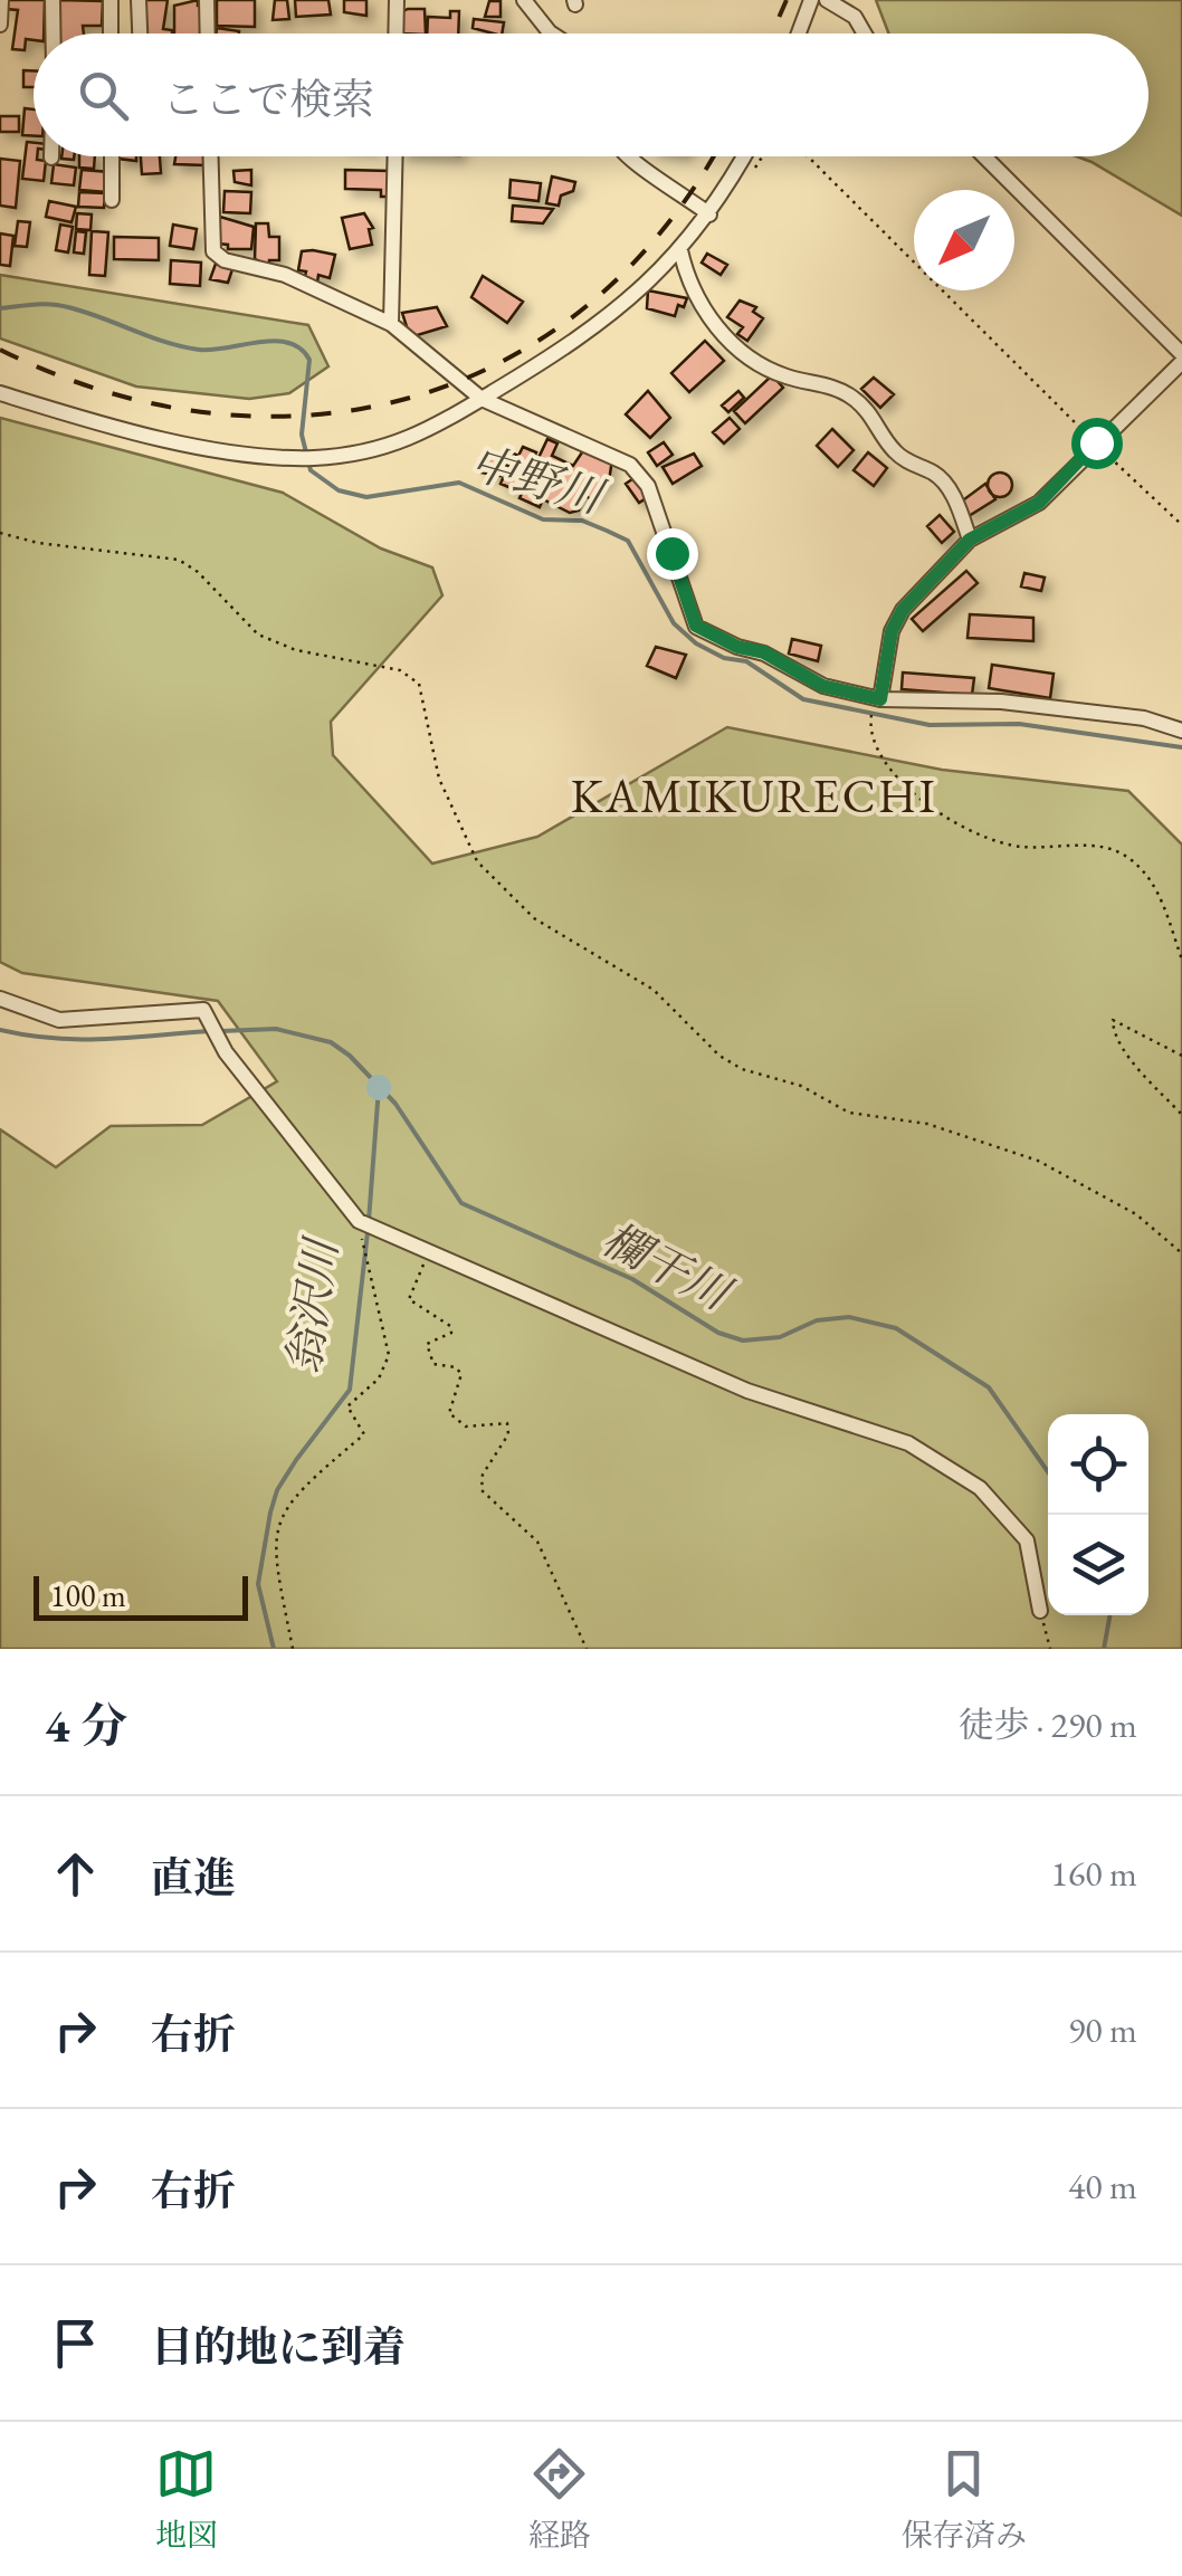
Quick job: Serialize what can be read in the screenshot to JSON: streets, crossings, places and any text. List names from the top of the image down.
{
  "districts": ["KAMIKURECHI"],
  "water": ["中野川", "欄干川", "翁沢川"],
  "scale_bar": "100 m",
  "north": "bottom left",
  "page": {
    "search": "ここで検索",
    "scale": "100 m",
    "heading": ["4 分", "徒歩 · 290 m"],
    "list": [
      ["直進", "160 m"],
      ["右折", "90 m"],
      ["右折", "40 m"],
      "目的地に到着"
    ],
    "nav": ["地図", "経路", "保存済み"]
  }
}
